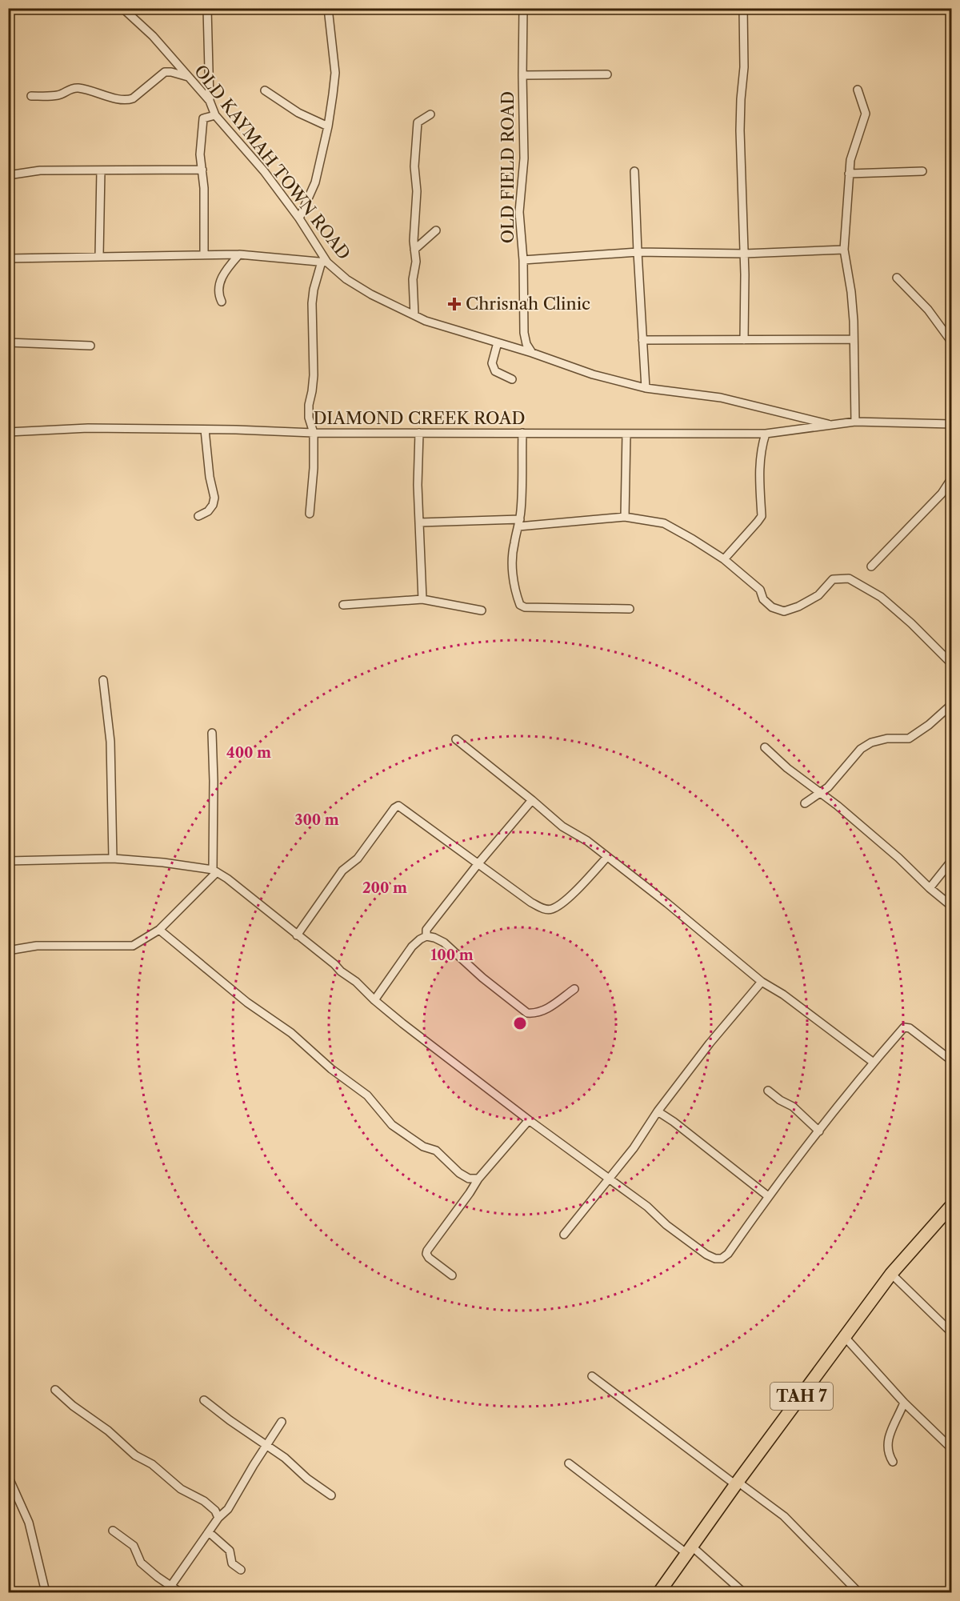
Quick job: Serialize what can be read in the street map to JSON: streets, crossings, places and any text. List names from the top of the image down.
{
  "streets": {
    "highway": ["TAH 7"],
    "street": ["OLD KAYMAH TOWN ROAD", "OLD FIELD ROAD", "DIAMOND CREEK ROAD"]
  },
  "crossings": [
    ["OLD KAYMAH TOWN ROAD", "OLD FIELD ROAD"],
    ["OLD KAYMAH TOWN ROAD", "DIAMOND CREEK ROAD"]
  ],
  "places": {
    "health": ["Chrisnah Clinic"]
  },
  "rings": [
    "400 m",
    "300 m",
    "200 m",
    "100 m"
  ]
}
